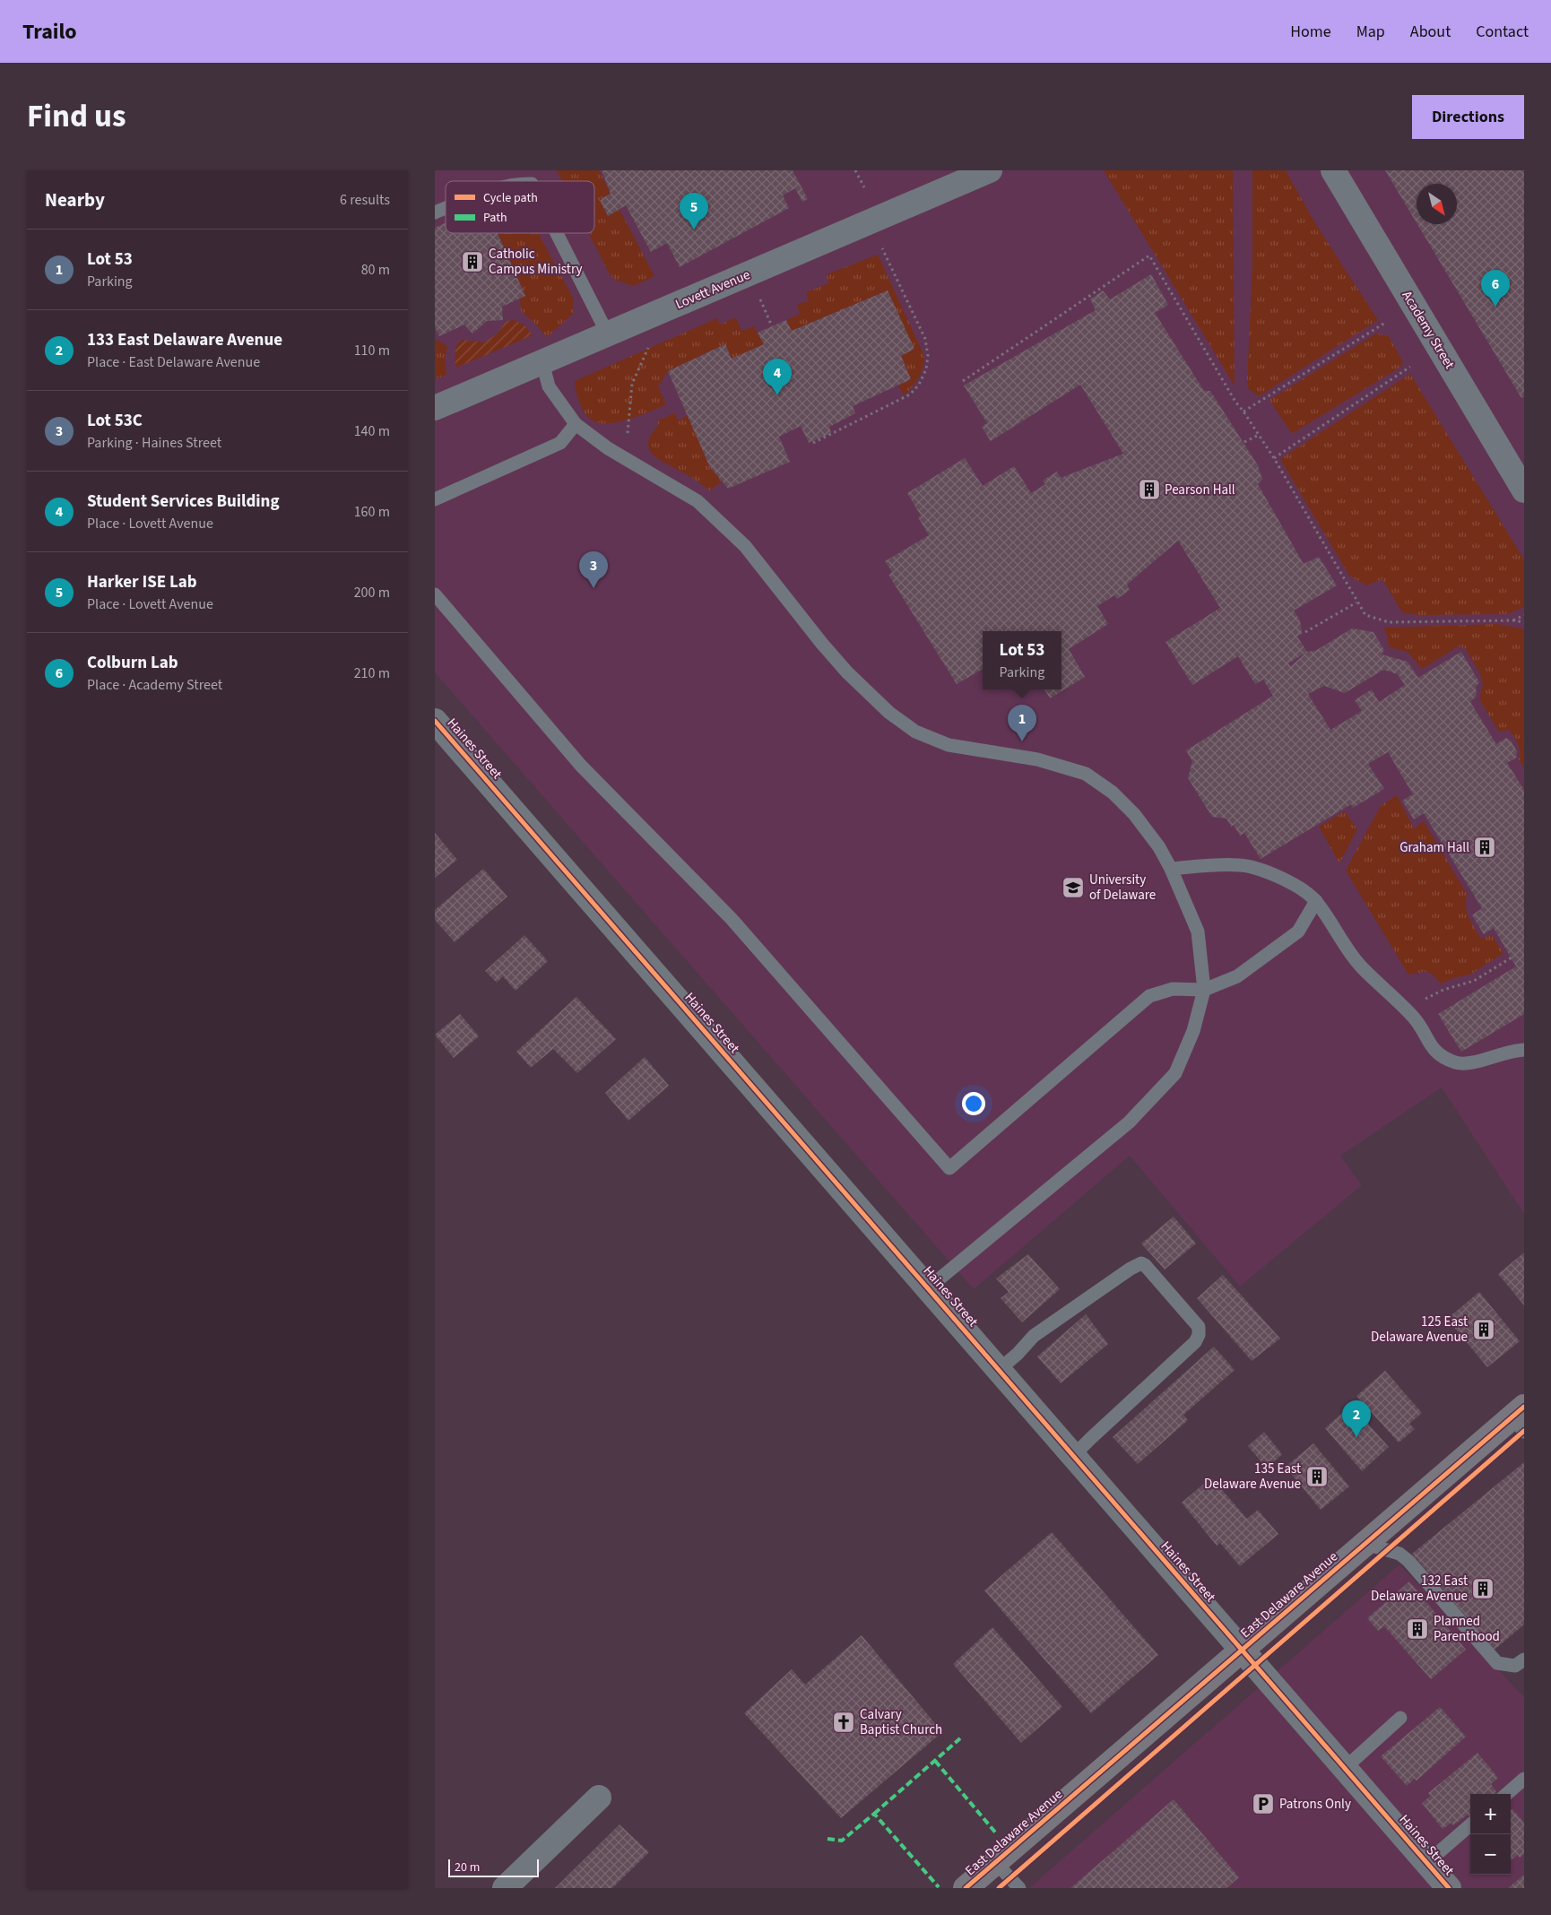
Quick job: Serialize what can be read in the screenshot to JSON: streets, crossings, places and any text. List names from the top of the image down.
{
  "streets": {
    "main road": ["East Delaware Avenue"],
    "street": ["Lovett Avenue", "Academy Street", "Haines Street"]
  },
  "crossings": [
    ["Haines Street", "East Delaware Avenue"]
  ],
  "places": {
    "building": [
      "Catholic Campus Ministry",
      "Pearson Hall",
      "Graham Hall",
      "125 East Delaware Avenue",
      "135 East Delaware Avenue",
      "132 East Delaware Avenue",
      "Planned Parenthood"
    ],
    "school or university": ["University of Delaware"],
    "church": ["Calvary Baptist Church"],
    "parking": ["Patrons Only"]
  },
  "legend": ["Cycle path", "Path"],
  "scale_bar": "20 m",
  "north": "bottom right",
  "page": {
    "header": "Trailo",
    "nav": [
      "Home",
      "Map",
      "About",
      "Contact"
    ],
    "title": "Find us",
    "buttons": "Directions",
    "heading": ["Nearby", "6 results"],
    "pins": [
      "5",
      "6",
      "4",
      "3",
      "1",
      "2"
    ],
    "list": [
      {
        "mark": "1",
        "name": "Lot 53",
        "note": "Parking",
        "value": "80 m"
      },
      {
        "mark": "2",
        "name": "133 East Delaware Avenue",
        "note": "Place · East Delaware Avenue",
        "value": "110 m"
      },
      {
        "mark": "3",
        "name": "Lot 53C",
        "note": "Parking · Haines Street",
        "value": "140 m"
      },
      {
        "mark": "4",
        "name": "Student Services Building",
        "note": "Place · Lovett Avenue",
        "value": "160 m"
      },
      {
        "mark": "5",
        "name": "Harker ISE Lab",
        "note": "Place · Lovett Avenue",
        "value": "200 m"
      },
      {
        "mark": "6",
        "name": "Colburn Lab",
        "note": "Place · Academy Street",
        "value": "210 m"
      }
    ],
    "popup": ["Lot 53", "Parking"],
    "map_buttons": ["+", "−"],
    "scale": "20 m"
  }
}
